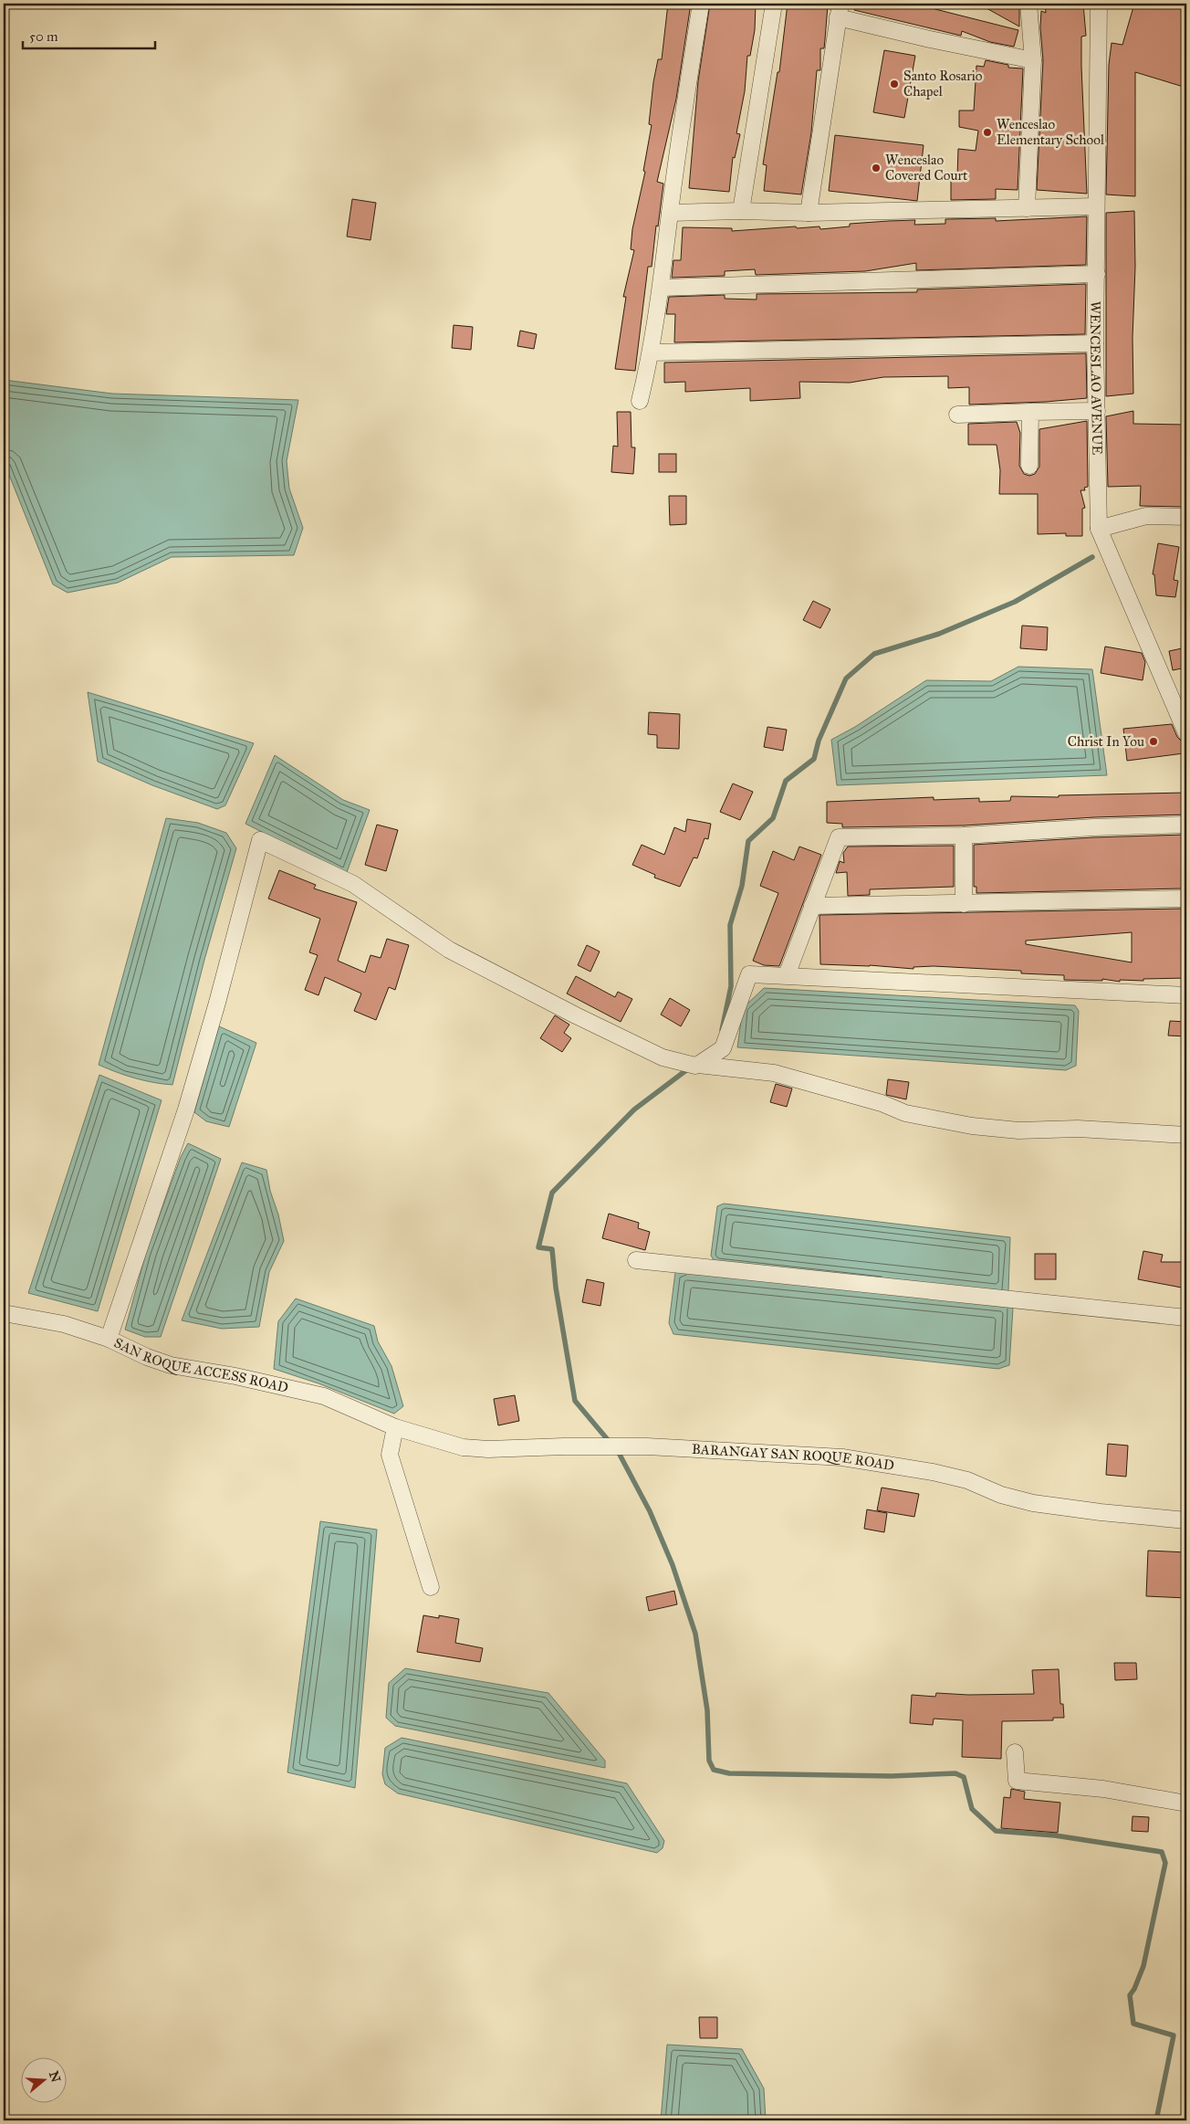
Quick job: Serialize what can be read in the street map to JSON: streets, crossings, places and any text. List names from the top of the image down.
{
  "streets": {
    "street": ["WENCESLAO AVENUE", "SAN ROQUE ACCESS ROAD", "BARANGAY SAN ROQUE ROAD"]
  },
  "crossings": [
    ["SAN ROQUE ACCESS ROAD", "BARANGAY SAN ROQUE ROAD"]
  ],
  "places": [
    "Santo Rosario Chapel",
    "Wenceslao Elementary School",
    "Wenceslao Covered Court",
    "Christ In You"
  ],
  "scale_bar": "50 m",
  "north": "right"
}
